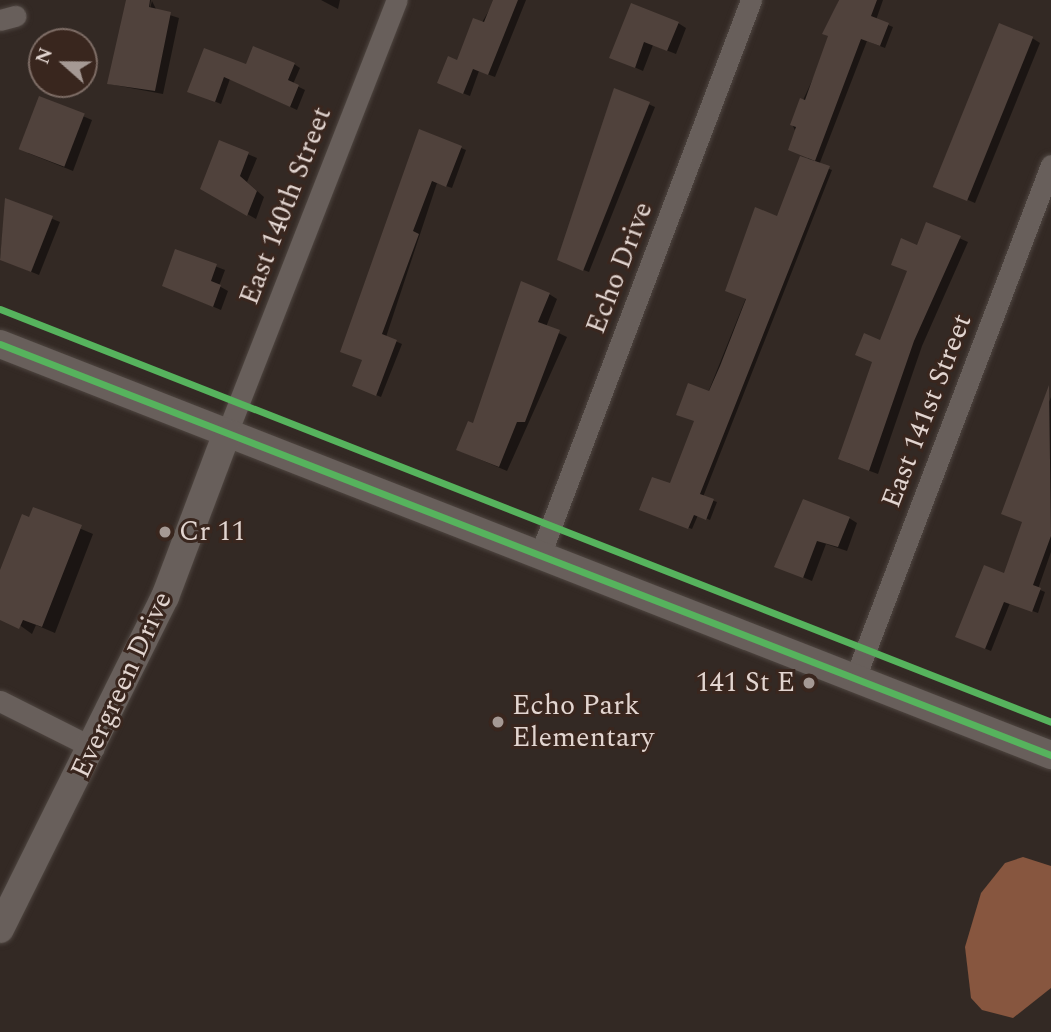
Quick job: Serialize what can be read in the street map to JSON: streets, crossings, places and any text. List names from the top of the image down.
{
  "streets": {
    "street": [
      "East 140th Street",
      "Echo Drive",
      "East 141st Street",
      "Evergreen Drive"
    ]
  },
  "crossings": [
    ["East 140th Street", "Evergreen Drive"]
  ],
  "places": ["Cr 11", "141 St E", "Echo Park Elementary"],
  "north": "left"
}
